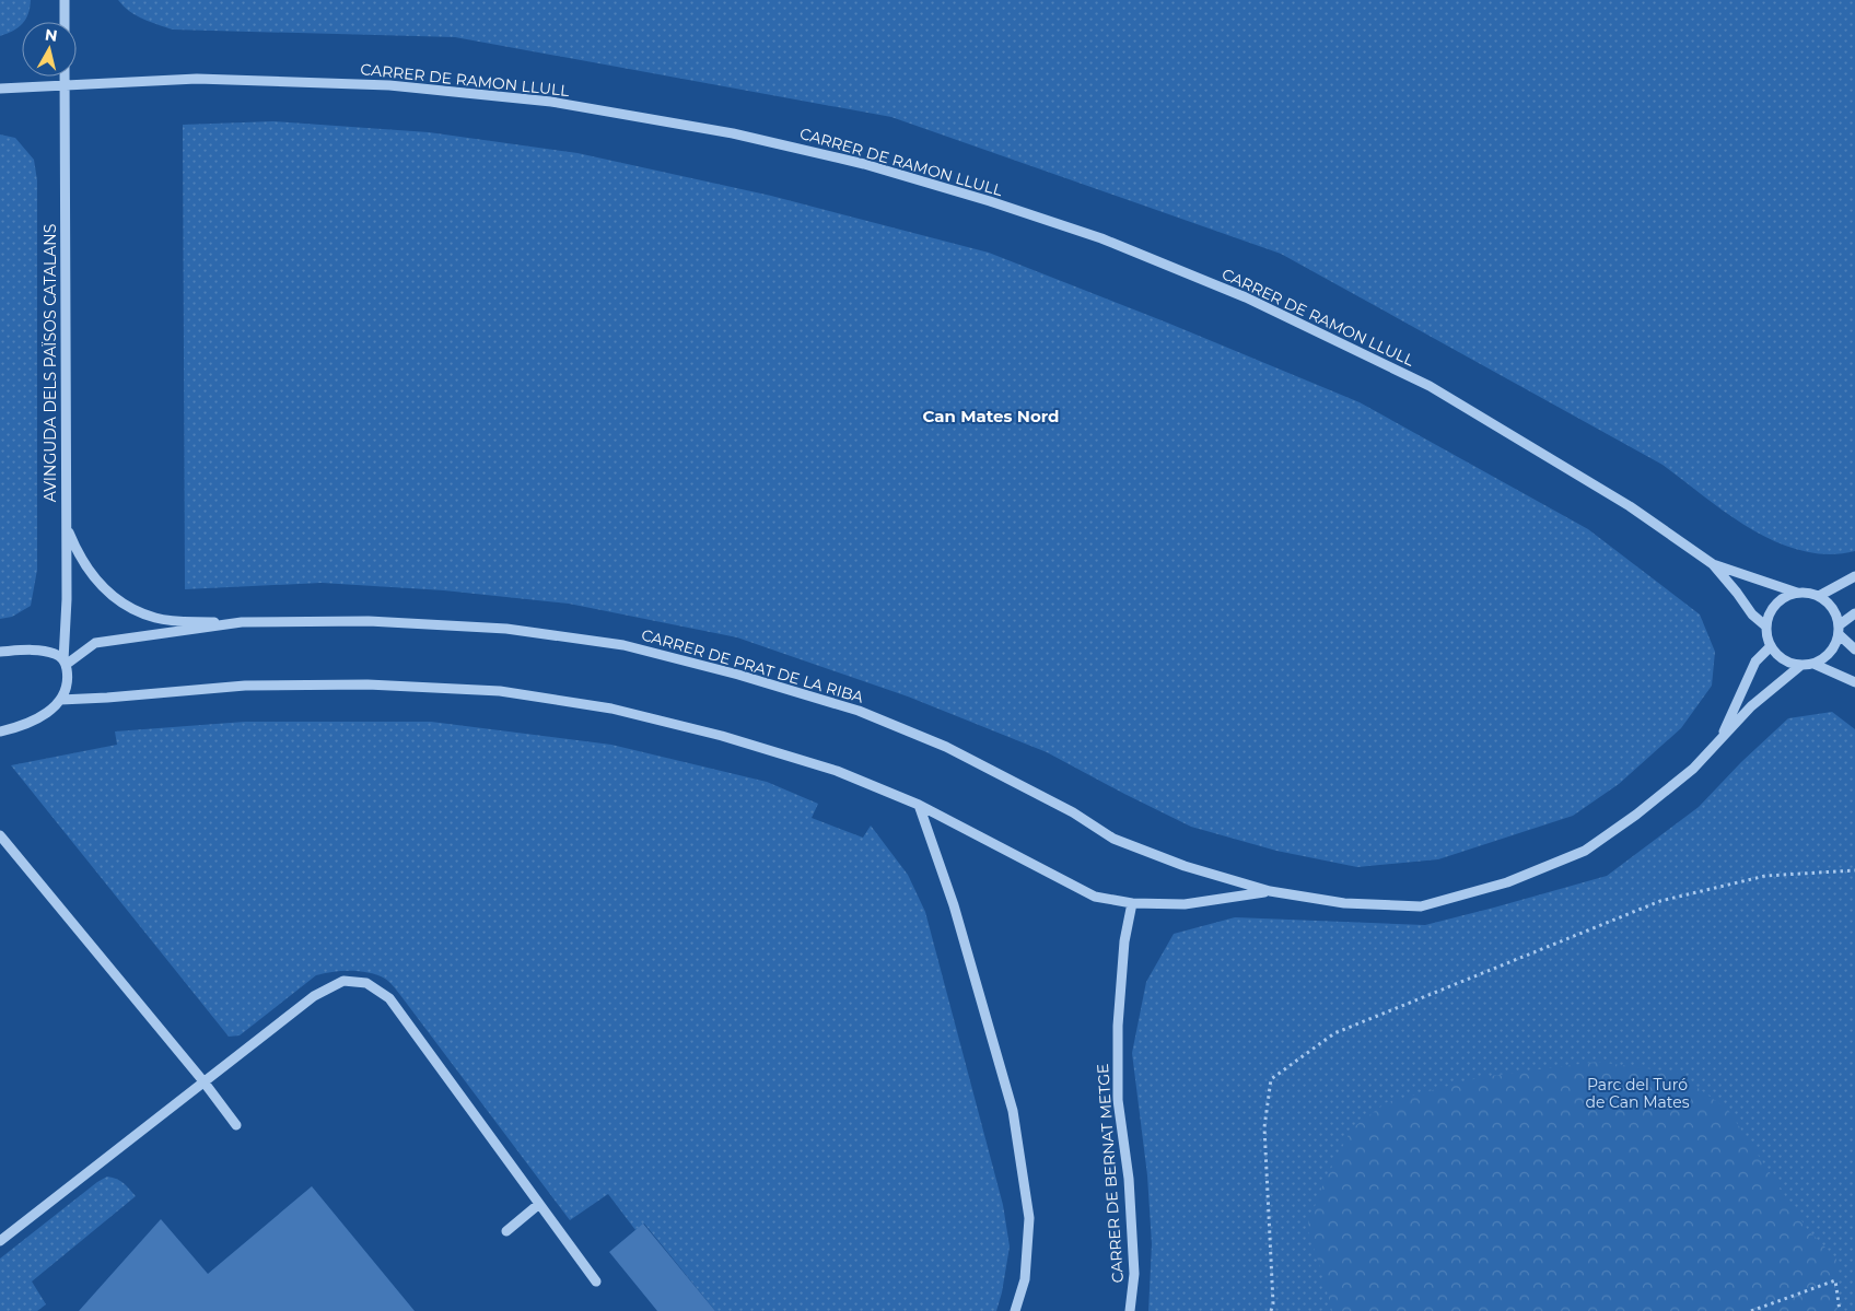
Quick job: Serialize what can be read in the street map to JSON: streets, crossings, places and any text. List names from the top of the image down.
{
  "streets": {
    "street": [
      "CARRER DE RAMON LLULL",
      "AVINGUDA DELS PAÏSOS CATALANS",
      "CARRER DE PRAT DE LA RIBA",
      "CARRER DE BERNAT METGE"
    ]
  },
  "crossings": [
    ["CARRER DE RAMON LLULL", "AVINGUDA DELS PAÏSOS CATALANS"],
    ["CARRER DE RAMON LLULL", "CARRER DE PRAT DE LA RIBA"],
    ["AVINGUDA DELS PAÏSOS CATALANS", "CARRER DE PRAT DE LA RIBA"],
    ["CARRER DE PRAT DE LA RIBA", "CARRER DE BERNAT METGE"]
  ],
  "districts": ["Can Mates Nord"],
  "parks": ["Parc del Turó de Can Mates"],
  "north": "top"
}
